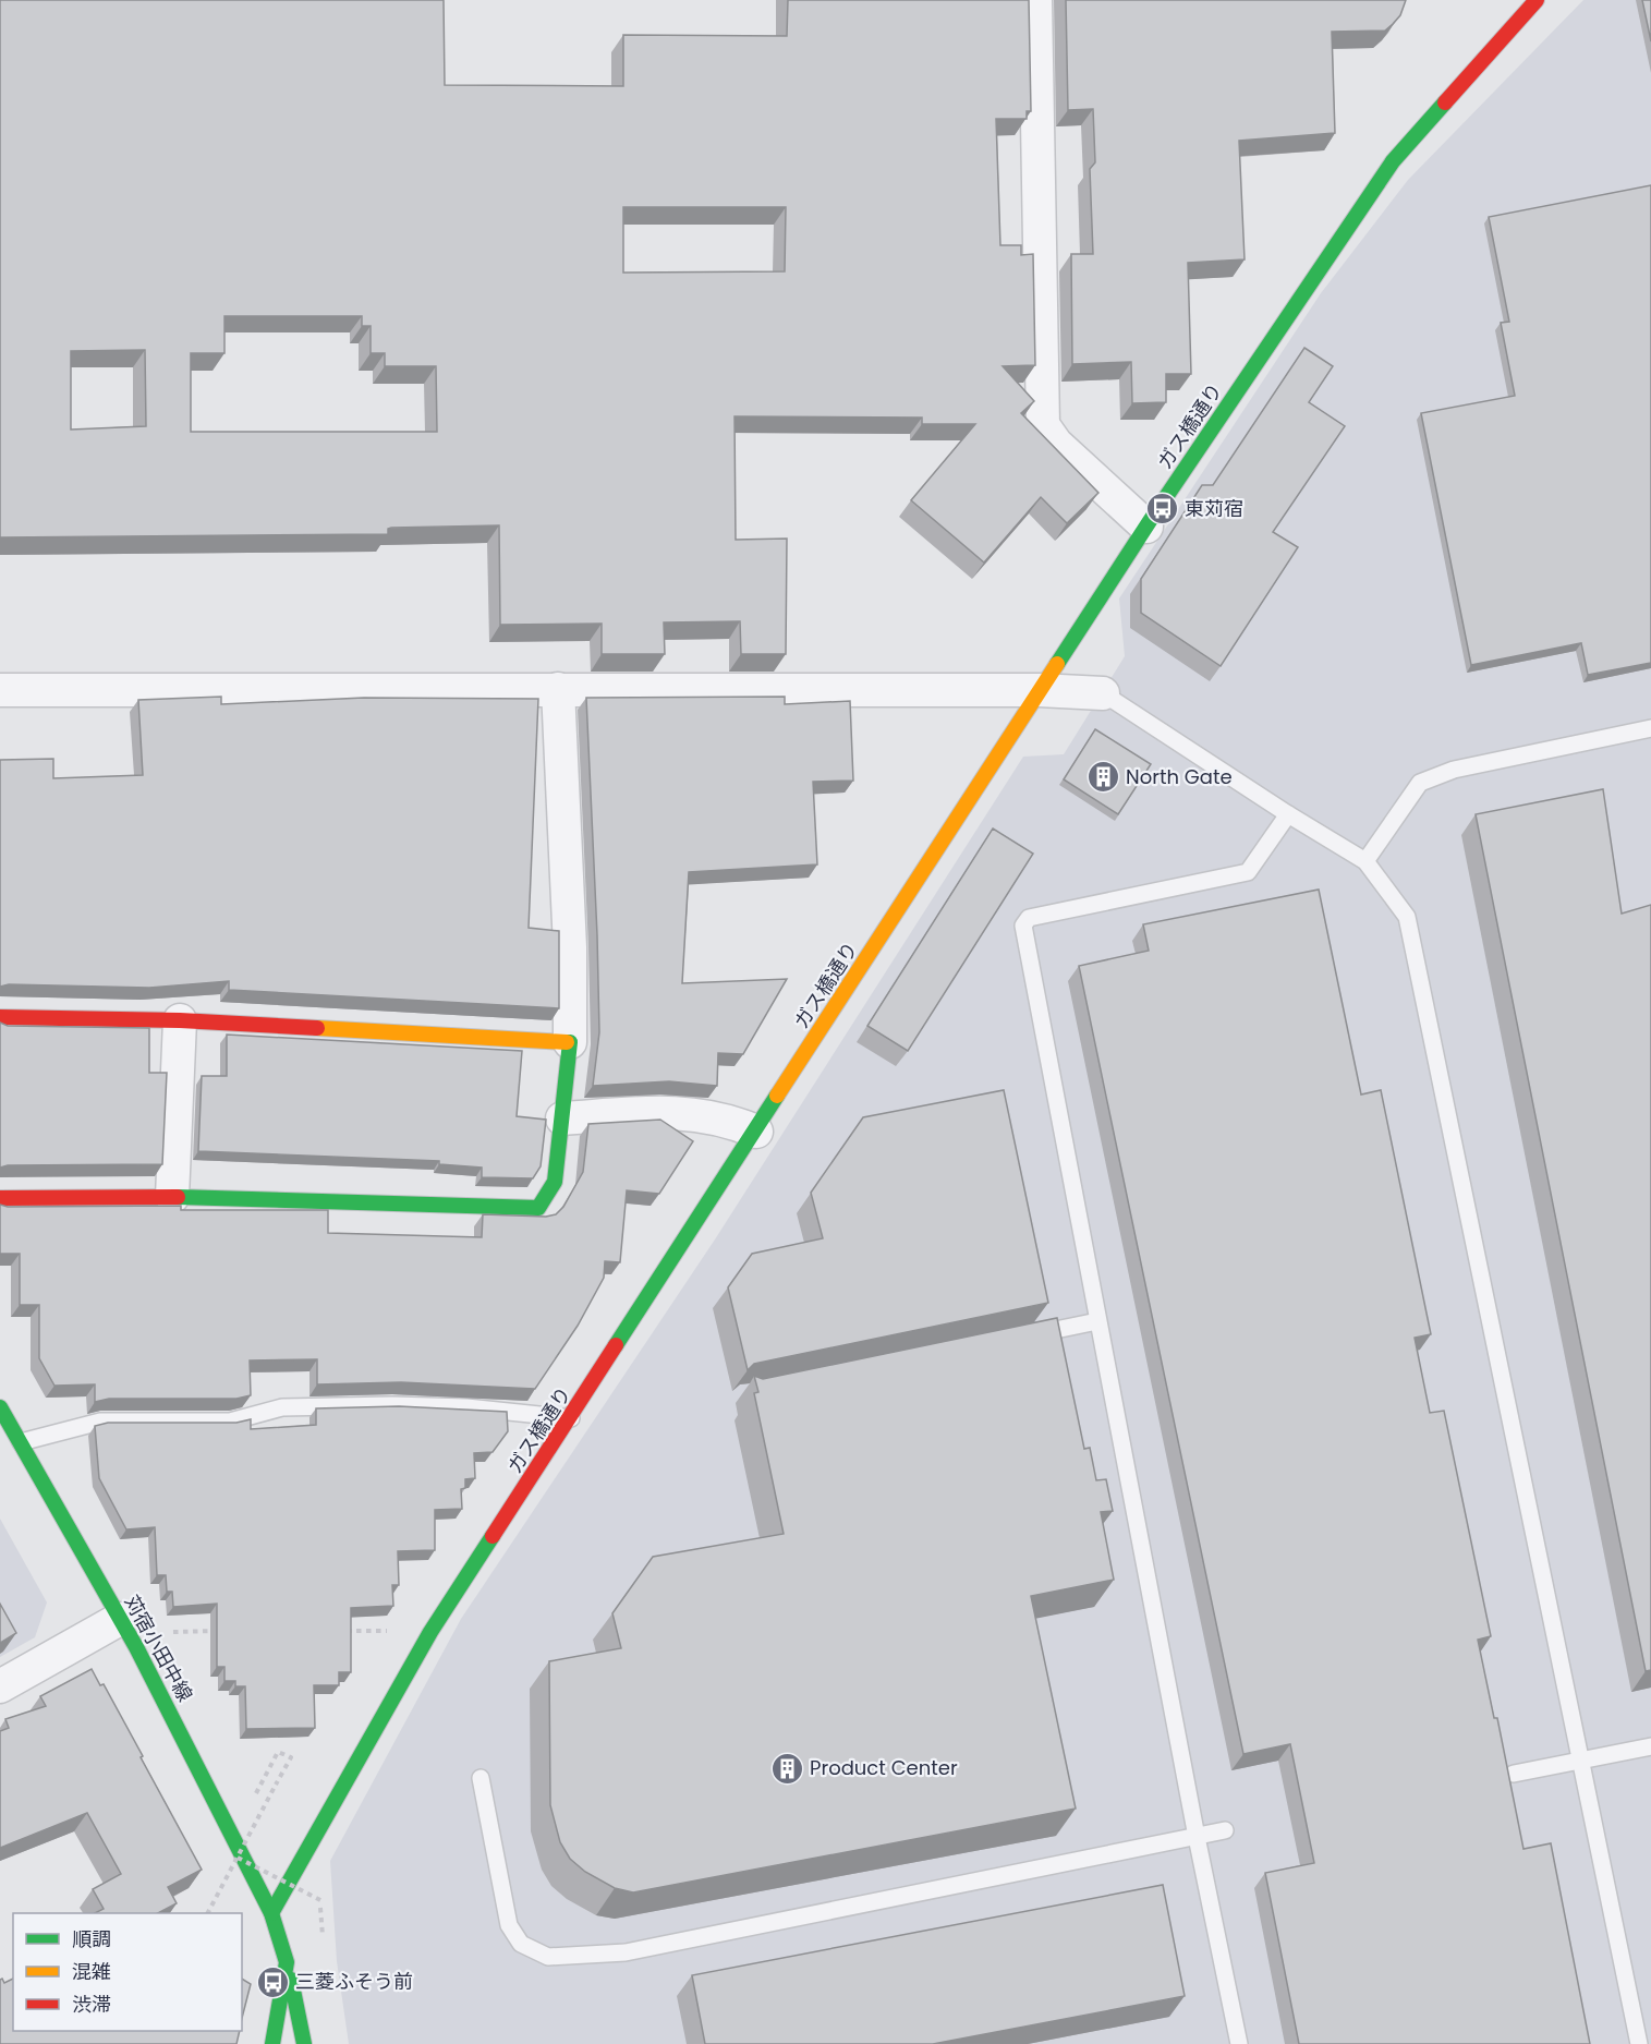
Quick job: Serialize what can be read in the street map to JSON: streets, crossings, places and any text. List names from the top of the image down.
{
  "streets": {
    "main road": ["ガス橋通り", "苅宿小田中線"]
  },
  "crossings": [
    ["ガス橋通り", "苅宿小田中線"]
  ],
  "places": {
    "bus stop": ["東苅宿", "三菱ふそう前"],
    "building": ["North Gate", "Product Center"]
  },
  "legend": ["順調", "混雑", "渋滞"]
}
